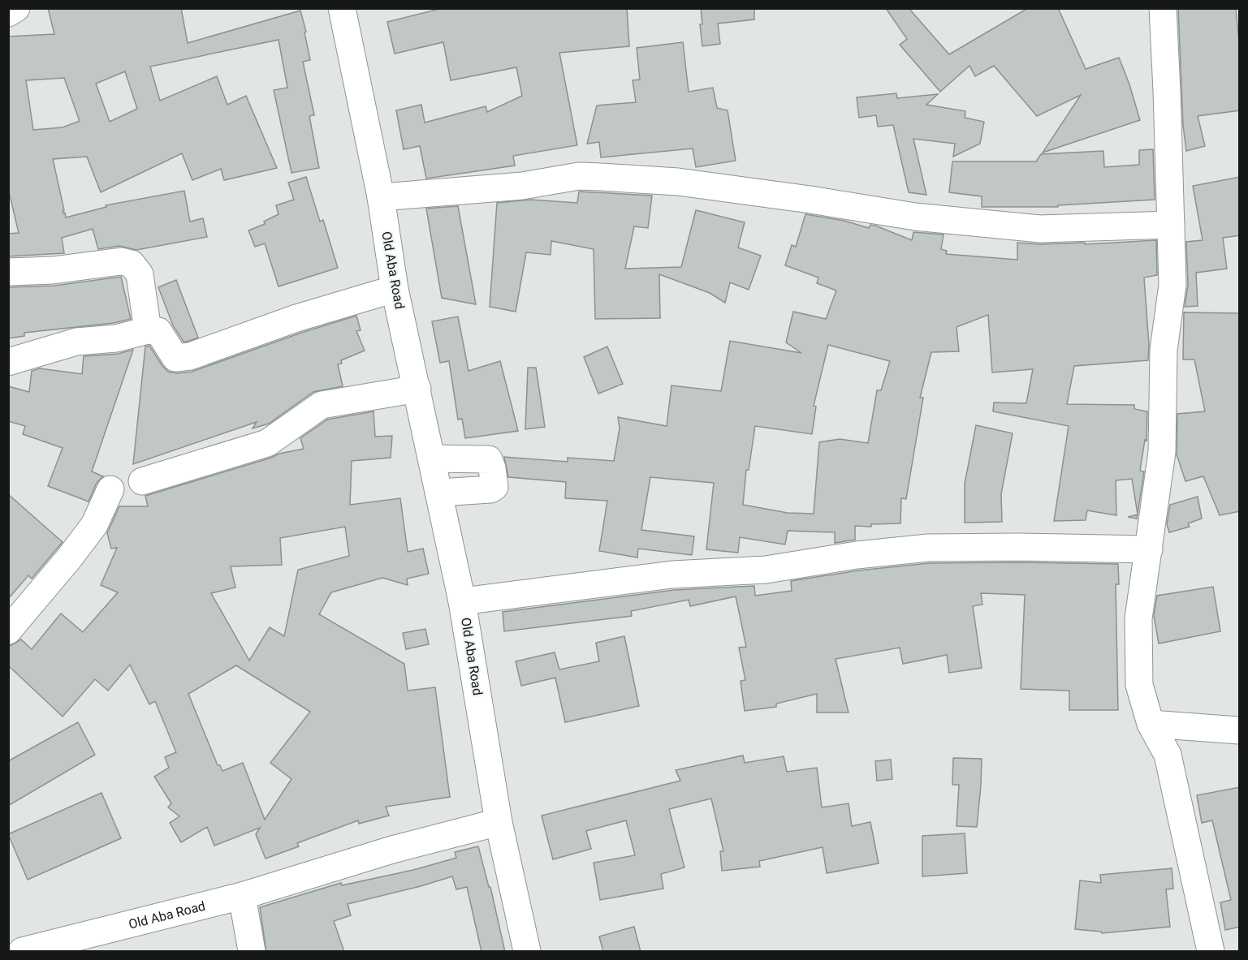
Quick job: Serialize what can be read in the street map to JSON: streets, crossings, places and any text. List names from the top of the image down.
{
  "streets": {
    "street": ["Old Aba Road"]
  }
}
